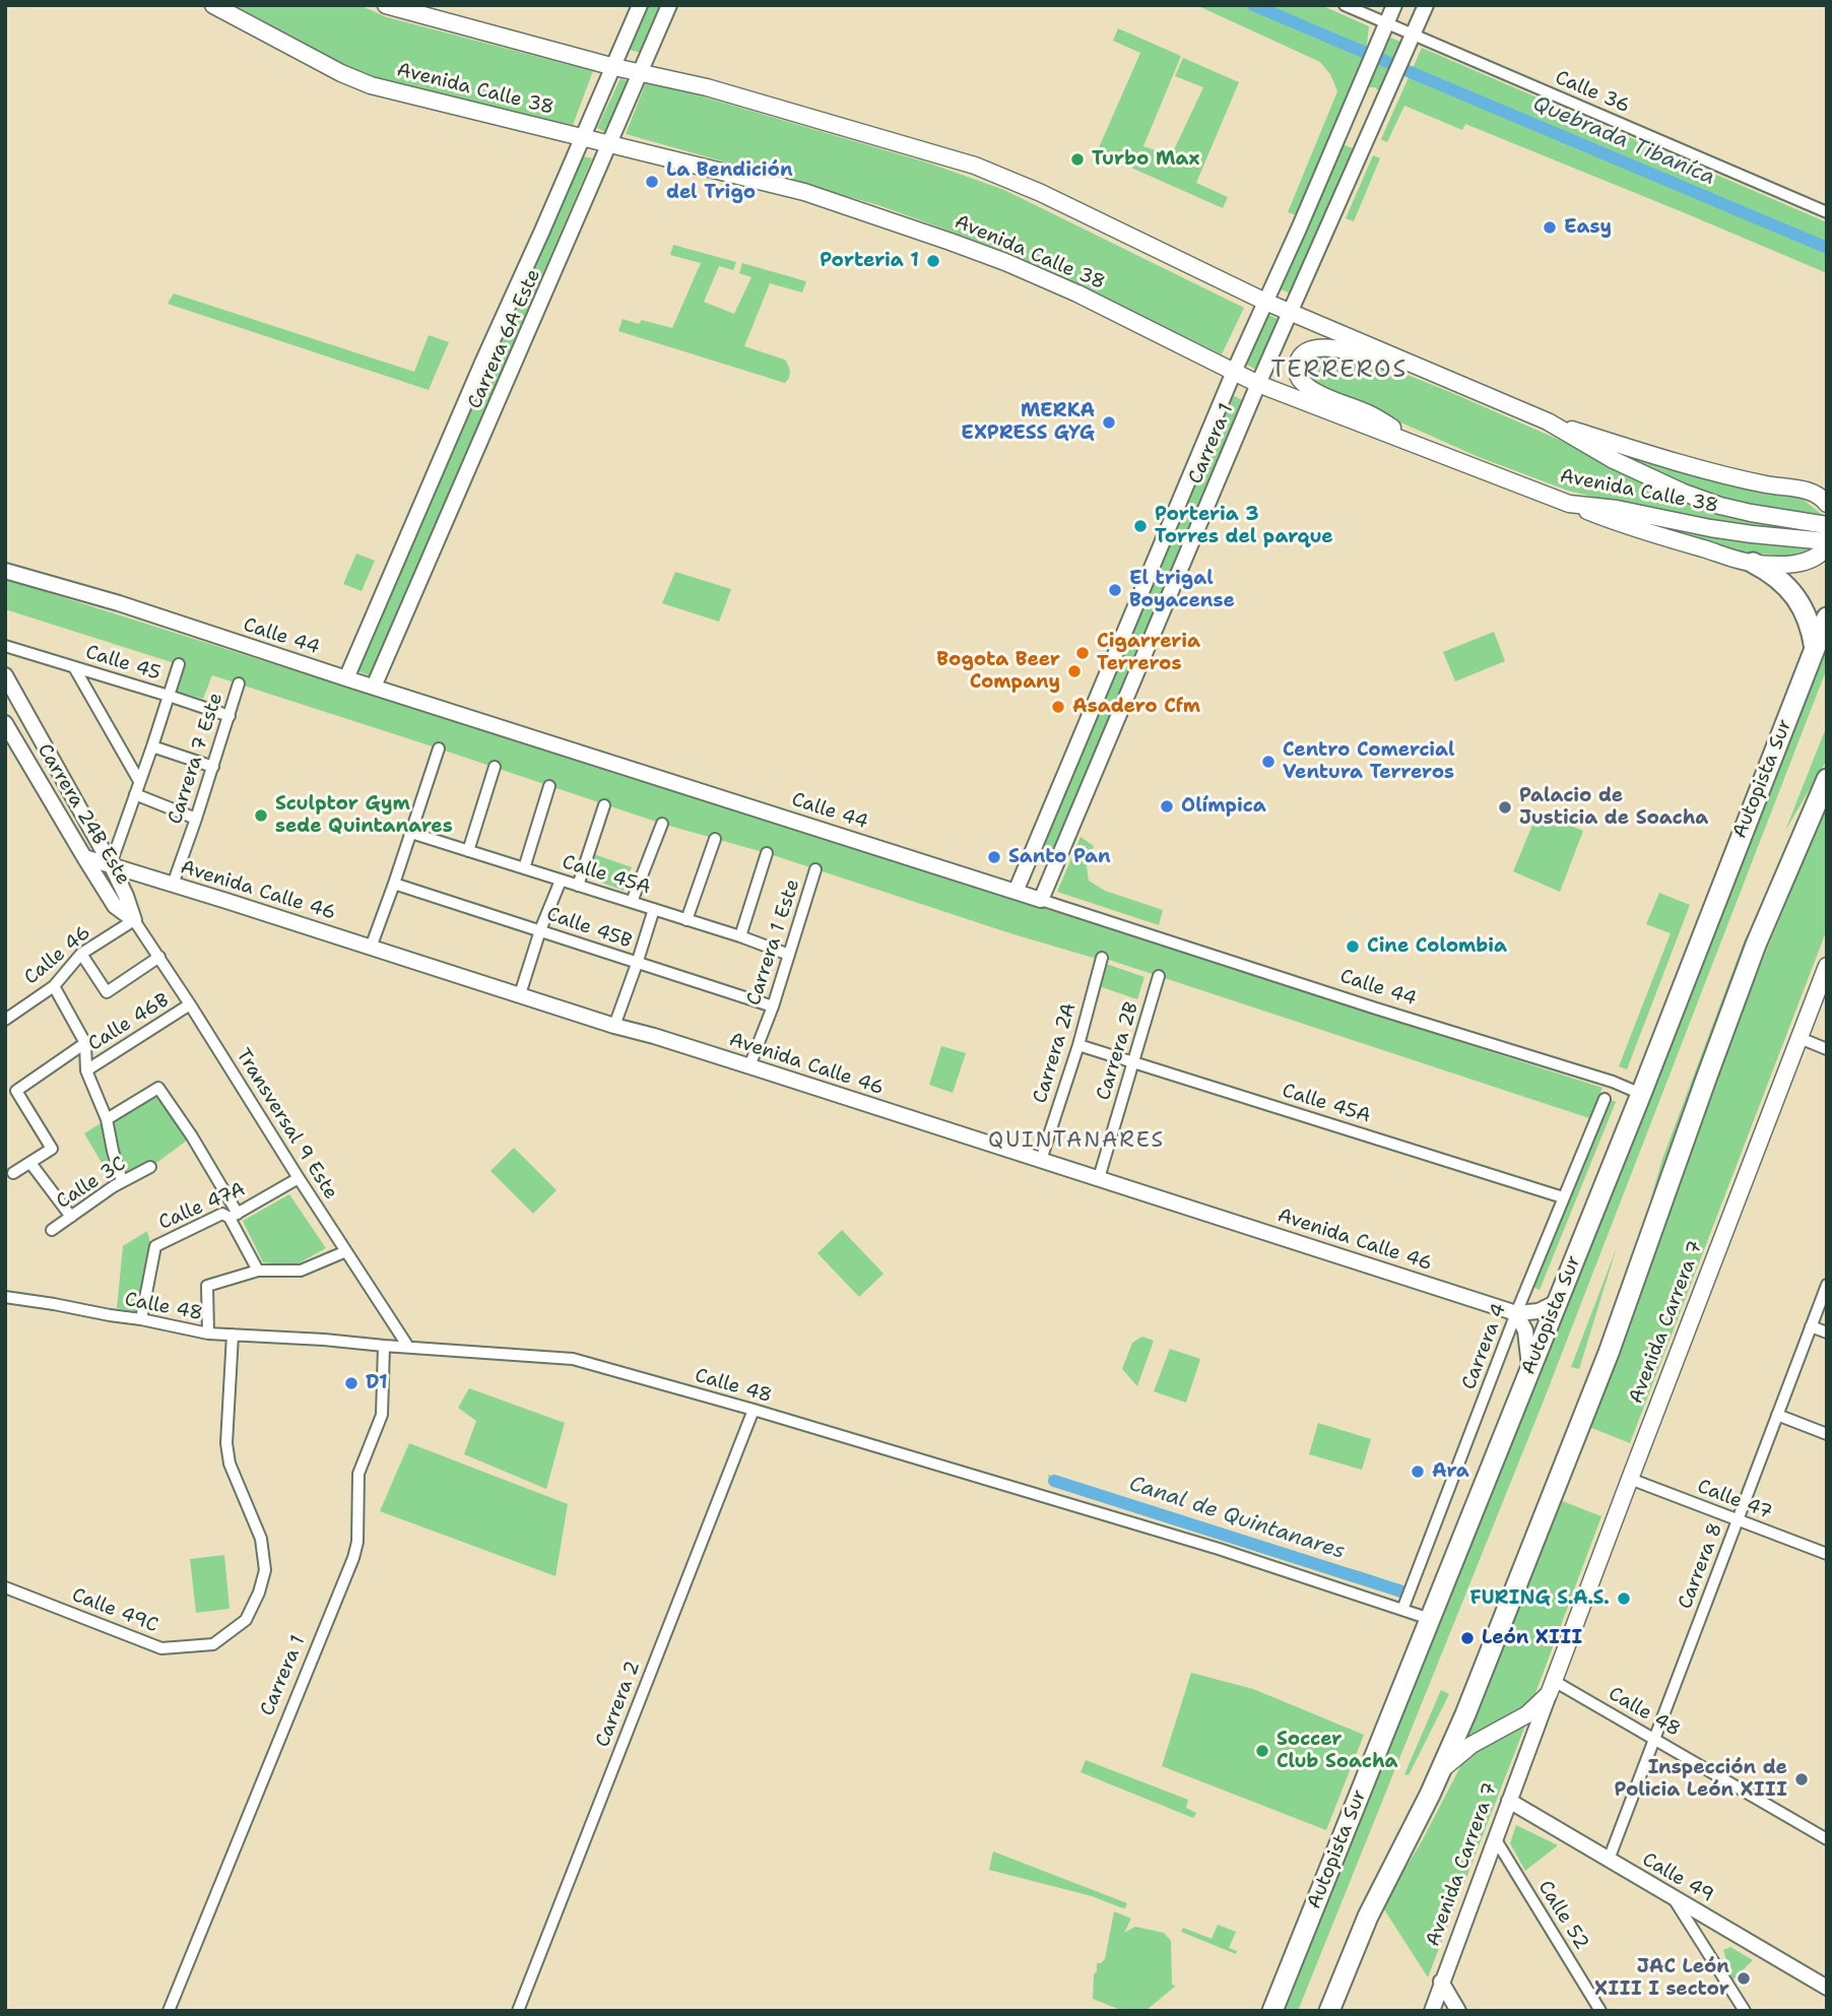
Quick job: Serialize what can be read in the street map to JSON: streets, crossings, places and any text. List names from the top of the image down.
{
  "streets": {
    "highway": ["Autopista Sur"],
    "main road": ["Avenida Calle 38", "Avenida Carrera 7"],
    "street": [
      "Calle 36",
      "Carrera 6A Este",
      "Carrera 1",
      "Calle 44",
      "Calle 45",
      "Carrera 7 Este",
      "Carrera 24B Este",
      "Calle 45A",
      "Avenida Calle 46",
      "Calle 45B",
      "Carrera 1 Este",
      "Calle 46",
      "Calle 46B",
      "Carrera 2B",
      "Carrera 2A",
      "Transversal 9 Este",
      "Calle 3C",
      "Calle 47A",
      "Calle 48",
      "Carrera 4",
      "Calle 47",
      "Carrera 8",
      "Calle 49C",
      "Carrera 2",
      "Calle 49",
      "Calle 52"
    ]
  },
  "crossings": [
    ["Avenida Calle 38", "Carrera 6A Este"],
    ["Avenida Calle 38", "Carrera 1"],
    ["Calle 36", "Carrera 1"],
    ["Carrera 6A Este", "Calle 44"],
    ["Carrera 1", "Calle 44"],
    ["Carrera 1", "Calle 48"],
    ["Calle 44", "Autopista Sur"],
    ["Calle 45", "Carrera 7 Este"],
    ["Carrera 7 Este", "Avenida Calle 46"],
    ["Autopista Sur", "Calle 48"],
    ["Carrera 24B Este", "Avenida Calle 46"],
    ["Carrera 24B Este", "Calle 46"],
    ["Carrera 24B Este", "Transversal 9 Este"],
    ["Calle 45A", "Carrera 1 Este"],
    ["Calle 45A", "Carrera 2B"],
    ["Calle 45A", "Carrera 2A"],
    ["Calle 45A", "Carrera 4"],
    ["Avenida Calle 46", "Carrera 1 Este"],
    ["Avenida Calle 46", "Carrera 2B"],
    ["Avenida Calle 46", "Carrera 2A"],
    ["Avenida Calle 46", "Carrera 4"],
    ["Calle 45B", "Carrera 1 Este"],
    ["Calle 46", "Transversal 9 Este"],
    ["Calle 46B", "Transversal 9 Este"],
    ["Transversal 9 Este", "Calle 47A"],
    ["Transversal 9 Este", "Calle 48"],
    ["Calle 47A", "Calle 48"],
    ["Calle 48", "Avenida Carrera 7"],
    ["Calle 48", "Carrera 4"],
    ["Calle 48", "Carrera 8"],
    ["Calle 48", "Calle 49C"],
    ["Calle 48", "Carrera 2"],
    ["Avenida Carrera 7", "Calle 47"],
    ["Avenida Carrera 7", "Calle 49"],
    ["Avenida Carrera 7", "Calle 52"],
    ["Calle 47", "Carrera 8"],
    ["Carrera 8", "Calle 49"]
  ],
  "districts": ["TERREROS", "QUINTANARES"],
  "water": ["Quebrada Tibaníca", "Canal de Quintanares"],
  "places": [
    "Turbo Max",
    "La Bendición del Trigo",
    "Easy",
    "Porteria 1",
    "MERKA EXPRESS GYG",
    "Porteria 3 Torres del parque",
    "El trigal Boyacense",
    "Cigarreria Terreros",
    "Bogota Beer Company",
    "Asadero Cfm",
    "Centro Comercial Ventura Terreros",
    "Olímpica",
    "Palacio de Justicia de Soacha",
    "Sculptor Gym sede Quintanares",
    "Santo Pan",
    "Cine Colombia",
    "D1",
    "Ara",
    "FURING S.A.S.",
    "León XIII",
    "Soccer Club Soacha",
    "Inspección de Policia León XIII",
    "JAC León XIII I sector"
  ]
}
